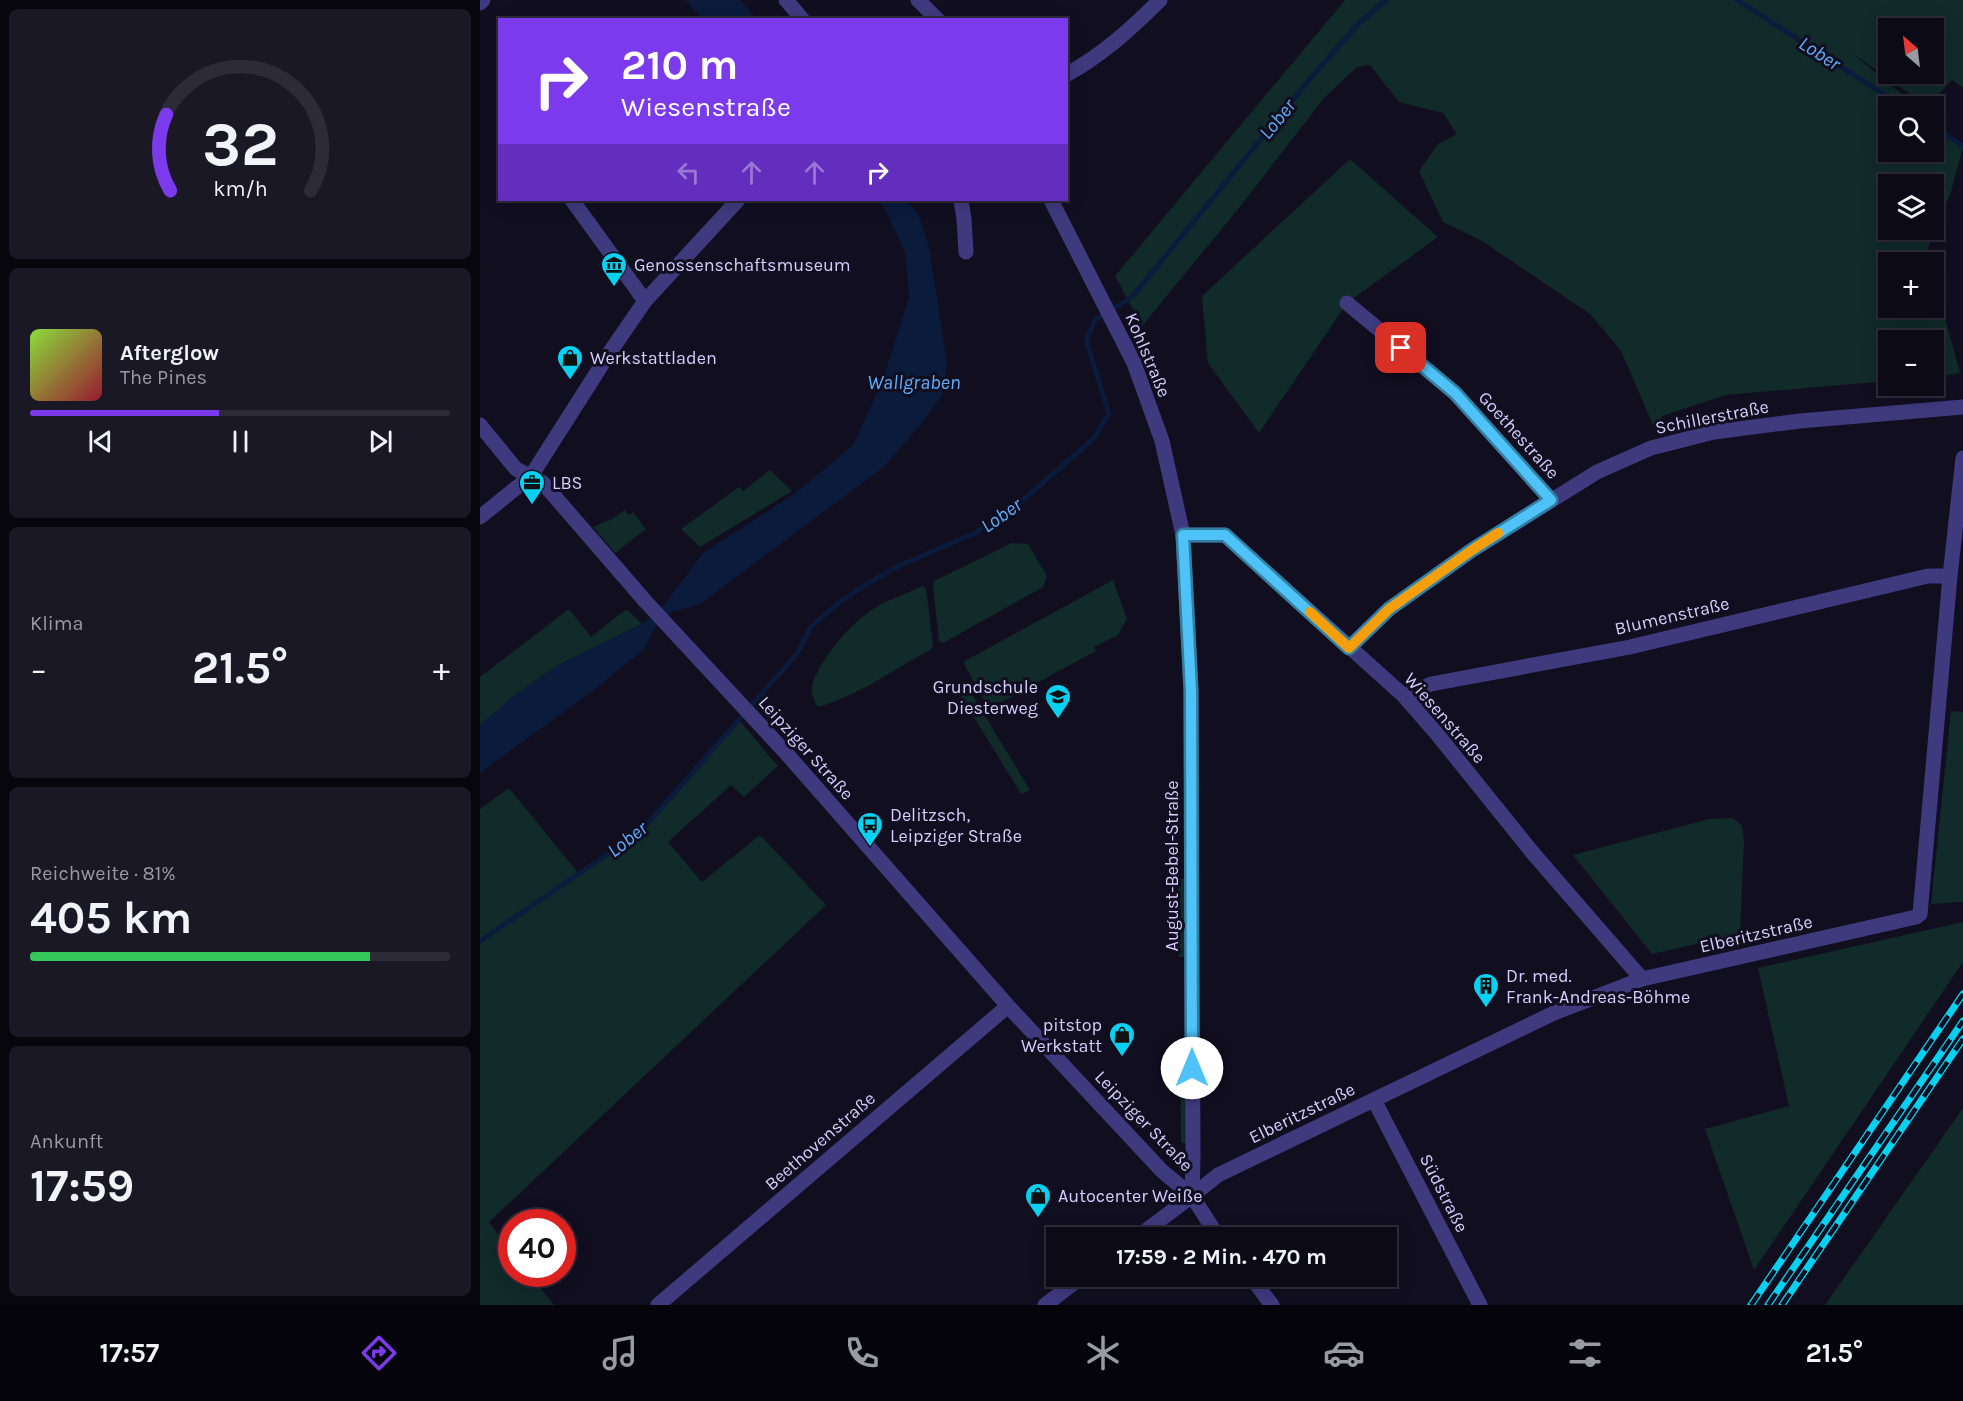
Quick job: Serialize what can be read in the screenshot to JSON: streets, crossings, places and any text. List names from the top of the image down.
{
  "streets": {
    "street": [
      "Kohlstraße",
      "Schillerstraße",
      "Goethestraße",
      "Blumenstraße",
      "Wiesenstraße",
      "Leipziger Straße",
      "August-Bebel-Straße",
      "Elberitzstraße",
      "Beethovenstraße",
      "Südstraße"
    ]
  },
  "crossings": [
    ["Kohlstraße", "Wiesenstraße"],
    ["Kohlstraße", "August-Bebel-Straße"],
    ["Schillerstraße", "Goethestraße"],
    ["Schillerstraße", "Wiesenstraße"],
    ["Blumenstraße", "Wiesenstraße"],
    ["Blumenstraße", "Elberitzstraße"],
    ["Wiesenstraße", "August-Bebel-Straße"],
    ["Wiesenstraße", "Elberitzstraße"],
    ["Leipziger Straße", "August-Bebel-Straße"],
    ["Leipziger Straße", "Elberitzstraße"],
    ["Leipziger Straße", "Beethovenstraße"],
    ["August-Bebel-Straße", "Elberitzstraße"],
    ["Elberitzstraße", "Südstraße"]
  ],
  "water": ["Lober", "Wallgraben"],
  "places": {
    "museum": ["Genossenschaftsmuseum"],
    "shop": ["Werkstattladen", "pitstop Werkstatt", "Autocenter Weiße"],
    "office": ["LBS"],
    "school or university": ["Grundschule Diesterweg"],
    "bus stop": ["Delitzsch, Leipziger Straße"],
    "building": ["Dr. med. Frank-Andreas-Böhme"]
  },
  "north": "top left",
  "page": {
    "map_buttons": ["+", "−"],
    "turn": ["210 m", "Wiesenstraße"],
    "song": ["Afterglow", "The Pines"],
    "tile": [
      "Klima",
      ["Reichweite · 81%", "405 km"],
      ["Ankunft", "17:59"]
    ],
    "heat": ["−", "21.5°", "+"],
    "limit": "40",
    "trip": "17:59 · 2 Min. · 470 m",
    "tabs": ["17:57", "21.5°"],
    "gauge": ["32", "km/h"]
  }
}
